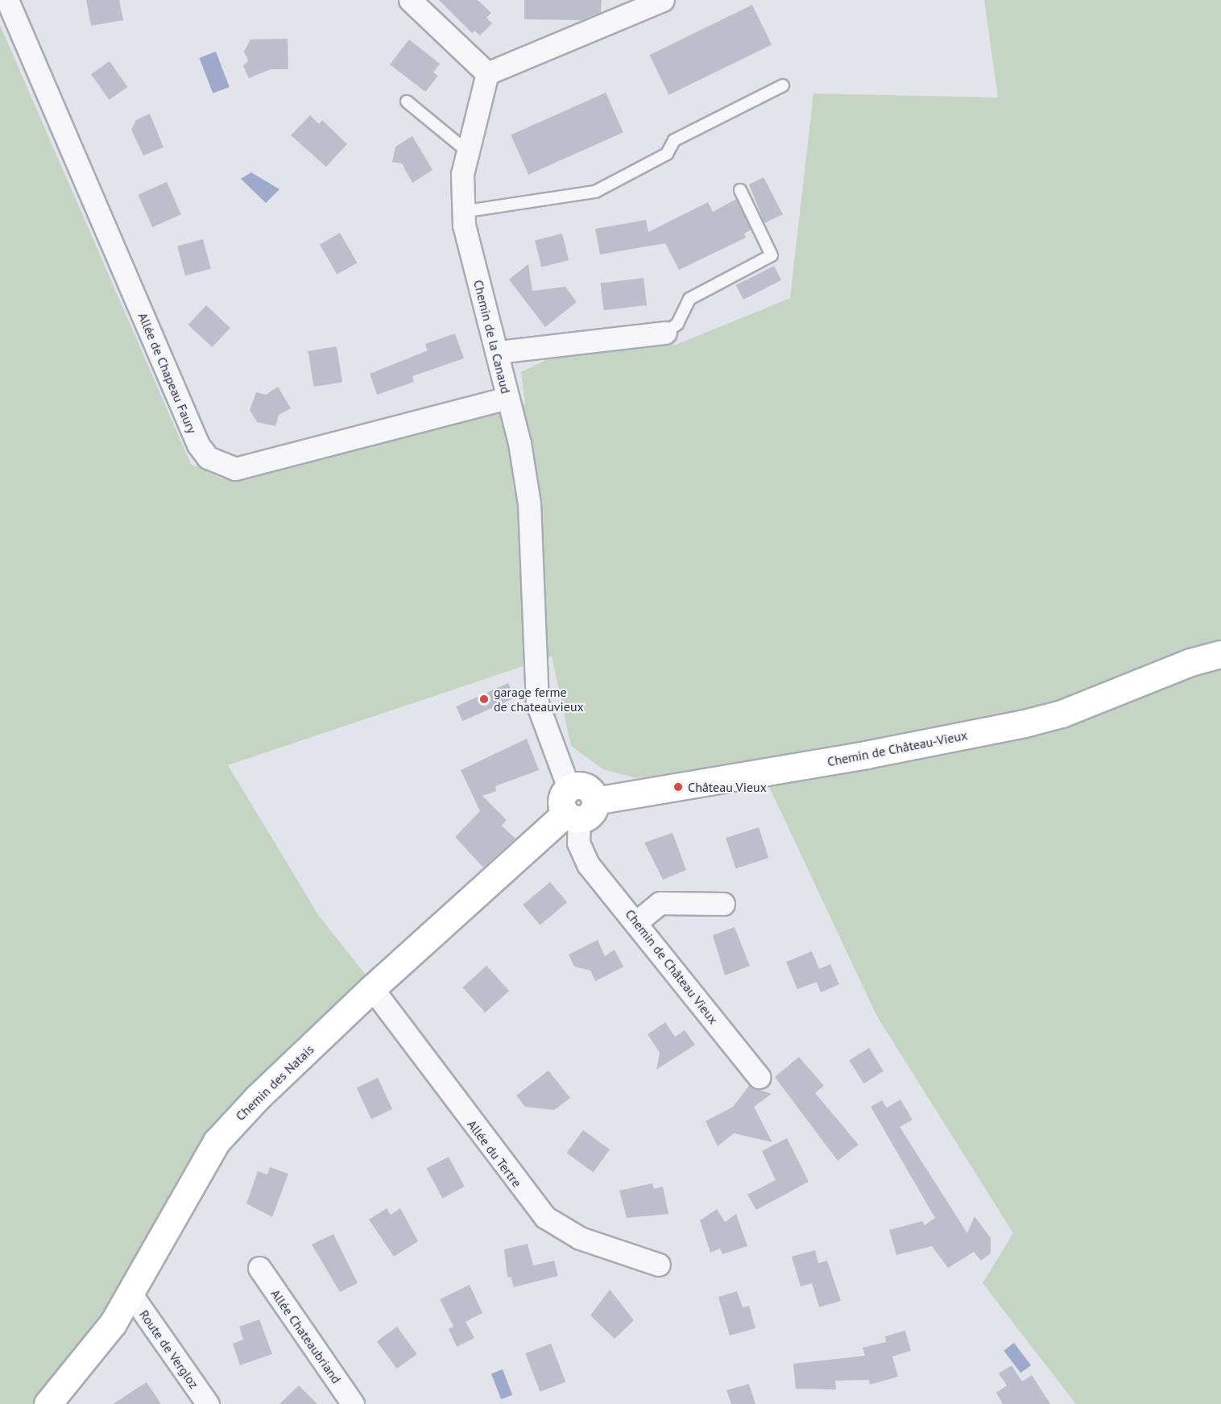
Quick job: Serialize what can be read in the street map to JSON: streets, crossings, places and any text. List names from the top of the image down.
{
  "streets": {
    "street": [
      "Chemin de la Canaud",
      "Allée de Chapeau Faury",
      "Chemin de Château-Vieux",
      "Chemin de Château Vieux",
      "Chemin des Natais",
      "Allée du Tertre",
      "Allée Chateaubriand",
      "Route de Vergloz"
    ]
  },
  "crossings": [
    ["Chemin de la Canaud", "Allée de Chapeau Faury"],
    ["Chemin de Château-Vieux", "Chemin de Château Vieux"],
    ["Chemin de Château-Vieux", "Chemin des Natais"],
    ["Chemin de Château Vieux", "Chemin des Natais"],
    ["Chemin des Natais", "Allée du Tertre"],
    ["Chemin des Natais", "Route de Vergloz"]
  ],
  "places": ["garage ferme de chateauvieux", "Château Vieux"]
}
